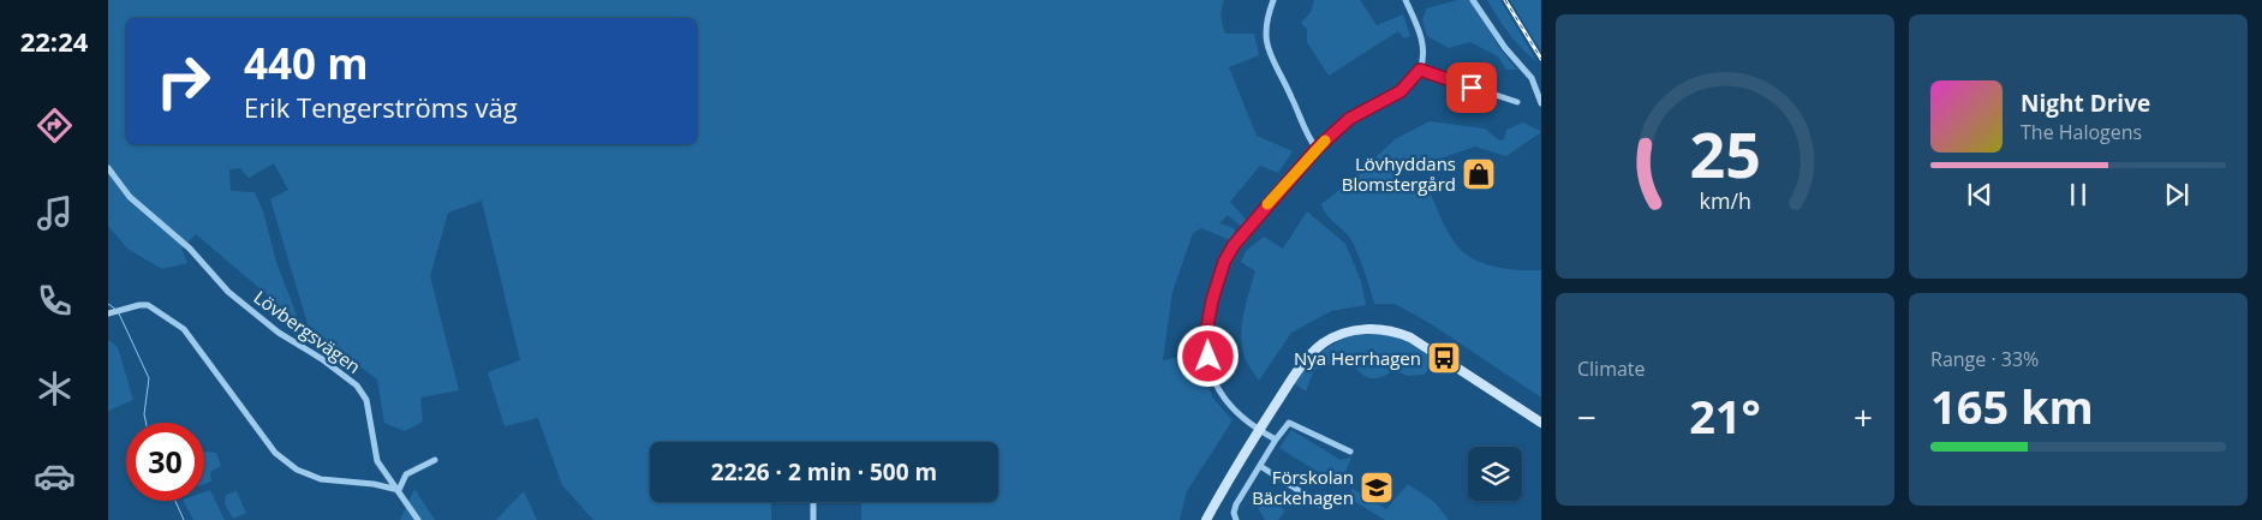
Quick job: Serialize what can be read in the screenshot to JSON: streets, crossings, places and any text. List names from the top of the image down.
{
  "streets": {
    "street": ["Lövbergsvägen"]
  },
  "places": {
    "shop": ["Lövhyddans Blomstergård"],
    "bus stop": ["Nya Herrhagen"],
    "school or university": ["Förskolan Bäckehagen"]
  },
  "page": {
    "tabs": "22:24",
    "turn": ["440 m", "Erik Tengerströms väg"],
    "song": ["Night Drive", "The Halogens"],
    "tile": [
      "Climate",
      ["Range · 33%", "165 km"]
    ],
    "heat": ["−", "21°", "+"],
    "limit": "30",
    "trip": "22:26 · 2 min · 500 m",
    "gauge": ["25", "km/h"]
  }
}
